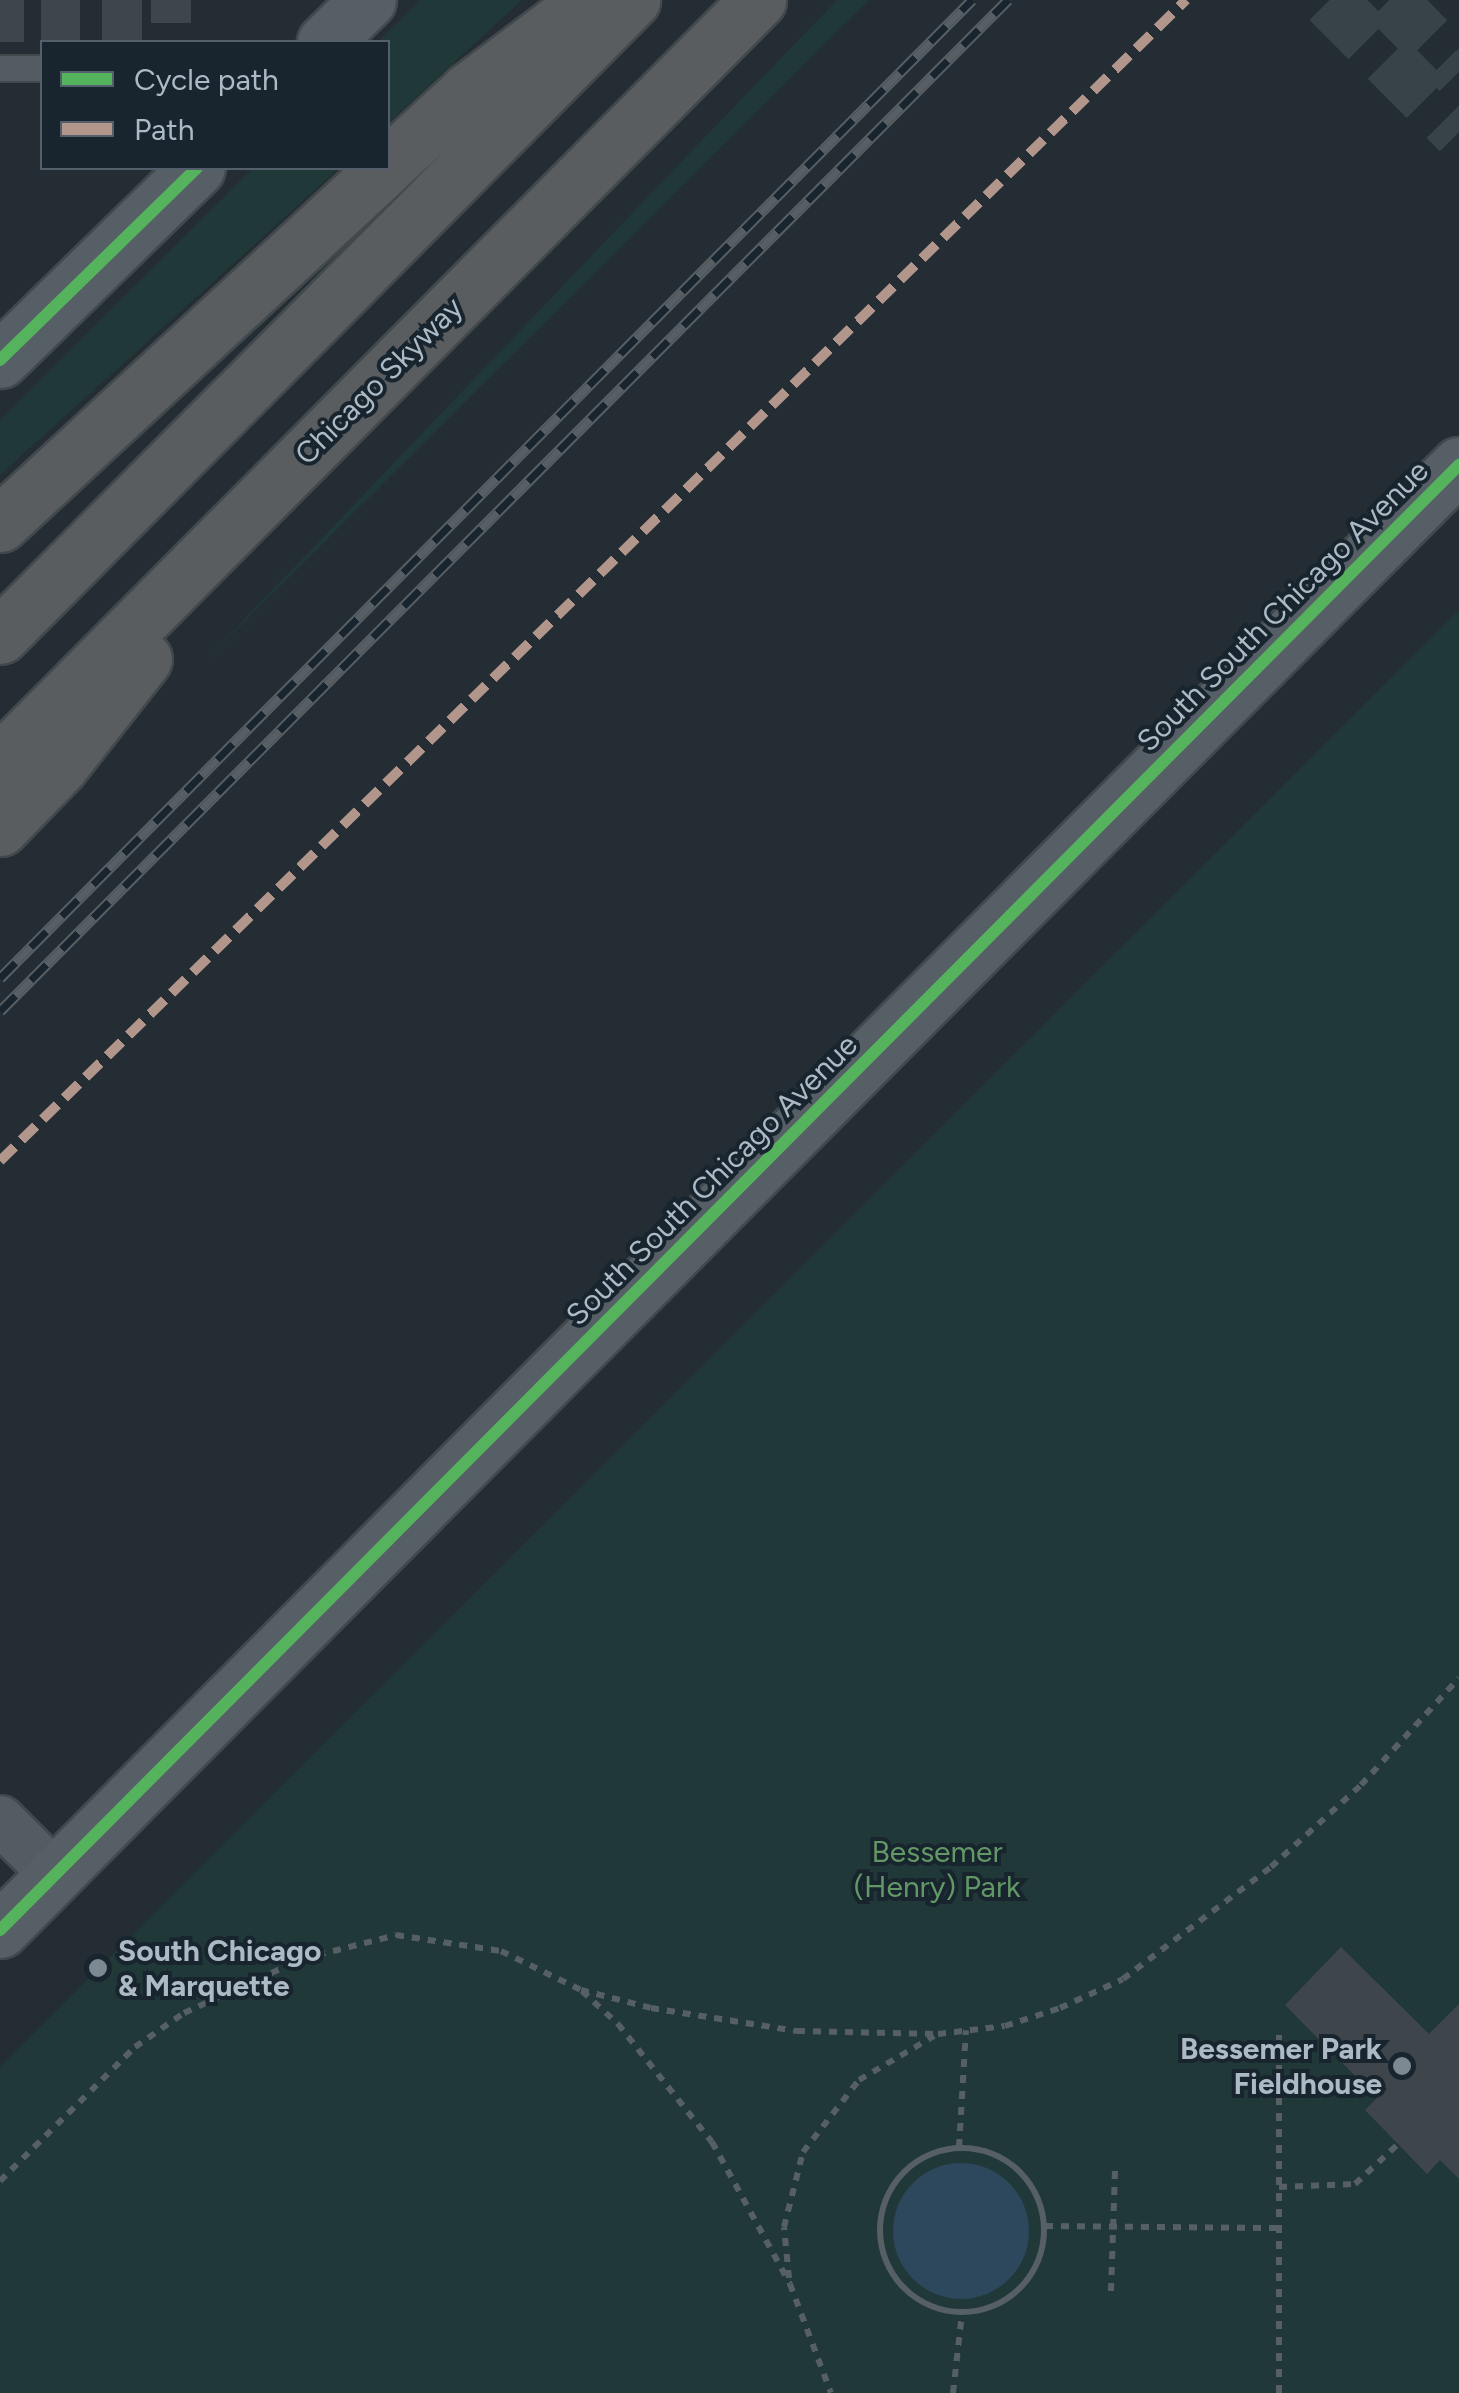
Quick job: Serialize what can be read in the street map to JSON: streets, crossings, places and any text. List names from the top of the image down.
{
  "streets": {
    "highway": ["Chicago Skyway"],
    "main road": ["South South Chicago Avenue"]
  },
  "parks": ["Bessemer (Henry) Park"],
  "places": ["South Chicago & Marquette", "Bessemer Park Fieldhouse"],
  "legend": ["Cycle path", "Path"]
}
